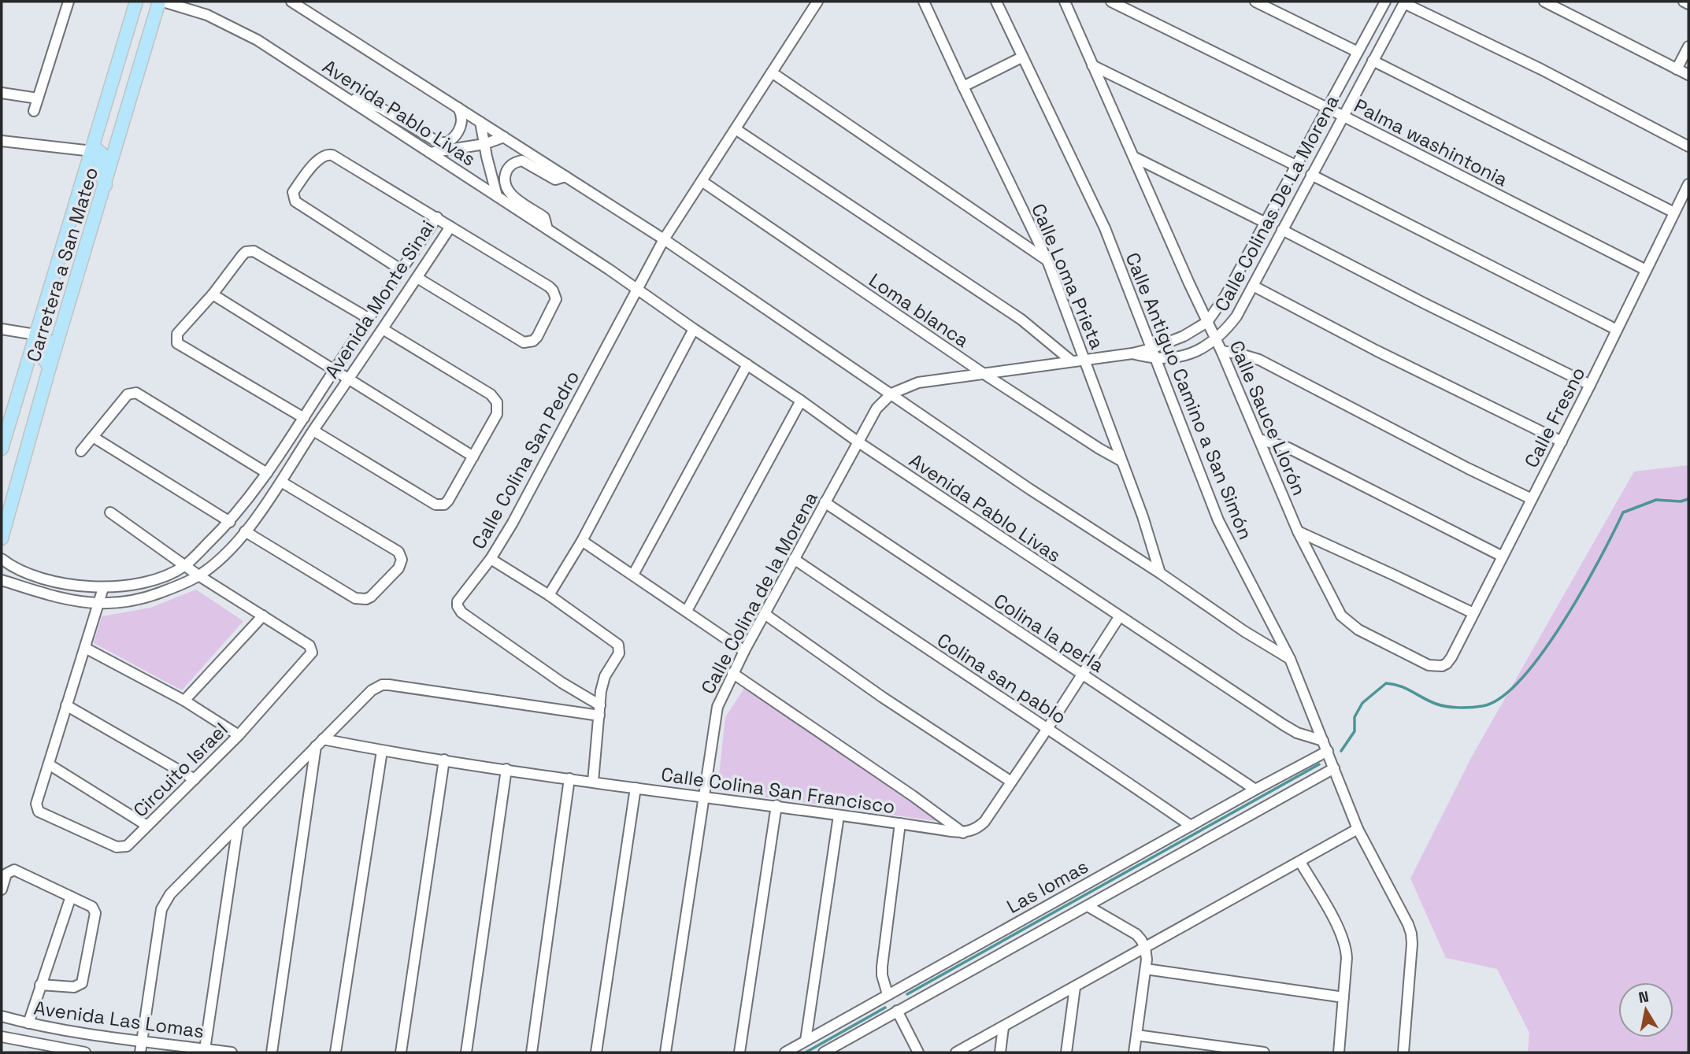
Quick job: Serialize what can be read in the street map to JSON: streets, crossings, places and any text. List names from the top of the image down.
{
  "streets": {
    "main road": ["Carretera a San Mateo"],
    "street": [
      "Avenida Pablo Livas",
      "Palma washintonia",
      "Calle Colinas De La Morena",
      "Calle Loma Prieta",
      "Avenida Monte Sinai",
      "Loma blanca",
      "Calle Antiguo Camino a San Simón",
      "Calle Fresno",
      "Calle Sauce Llorón",
      "Calle Colina San Pedro",
      "Calle Colina de la Morena",
      "Colina la perla",
      "Colina san pablo",
      "Circuito Israel",
      "Calle Colina San Francisco",
      "Las lomas",
      "Avenida Las Lomas"
    ]
  },
  "crossings": [
    ["Avenida Pablo Livas", "Calle Colinas De La Morena"],
    ["Avenida Pablo Livas", "Carretera a San Mateo"],
    ["Avenida Pablo Livas", "Calle Loma Prieta"],
    ["Avenida Pablo Livas", "Calle Antiguo Camino a San Simón"],
    ["Avenida Pablo Livas", "Calle Colina San Pedro"],
    ["Avenida Pablo Livas", "Calle Colina de la Morena"],
    ["Palma washintonia", "Calle Colinas De La Morena"],
    ["Palma washintonia", "Calle Fresno"],
    ["Calle Colinas De La Morena", "Calle Loma Prieta"],
    ["Calle Colinas De La Morena", "Loma blanca"],
    ["Calle Colinas De La Morena", "Calle Antiguo Camino a San Simón"],
    ["Calle Colinas De La Morena", "Calle Sauce Llorón"],
    ["Calle Colinas De La Morena", "Calle Colina de la Morena"],
    ["Calle Loma Prieta", "Loma blanca"],
    ["Avenida Monte Sinai", "Circuito Israel"],
    ["Loma blanca", "Calle Colina San Pedro"],
    ["Calle Antiguo Camino a San Simón", "Las lomas"],
    ["Calle Fresno", "Calle Sauce Llorón"],
    ["Calle Colina de la Morena", "Colina la perla"],
    ["Calle Colina de la Morena", "Colina san pablo"],
    ["Calle Colina de la Morena", "Calle Colina San Francisco"],
    ["Colina la perla", "Las lomas"],
    ["Colina san pablo", "Las lomas"]
  ],
  "north": "top"
}
